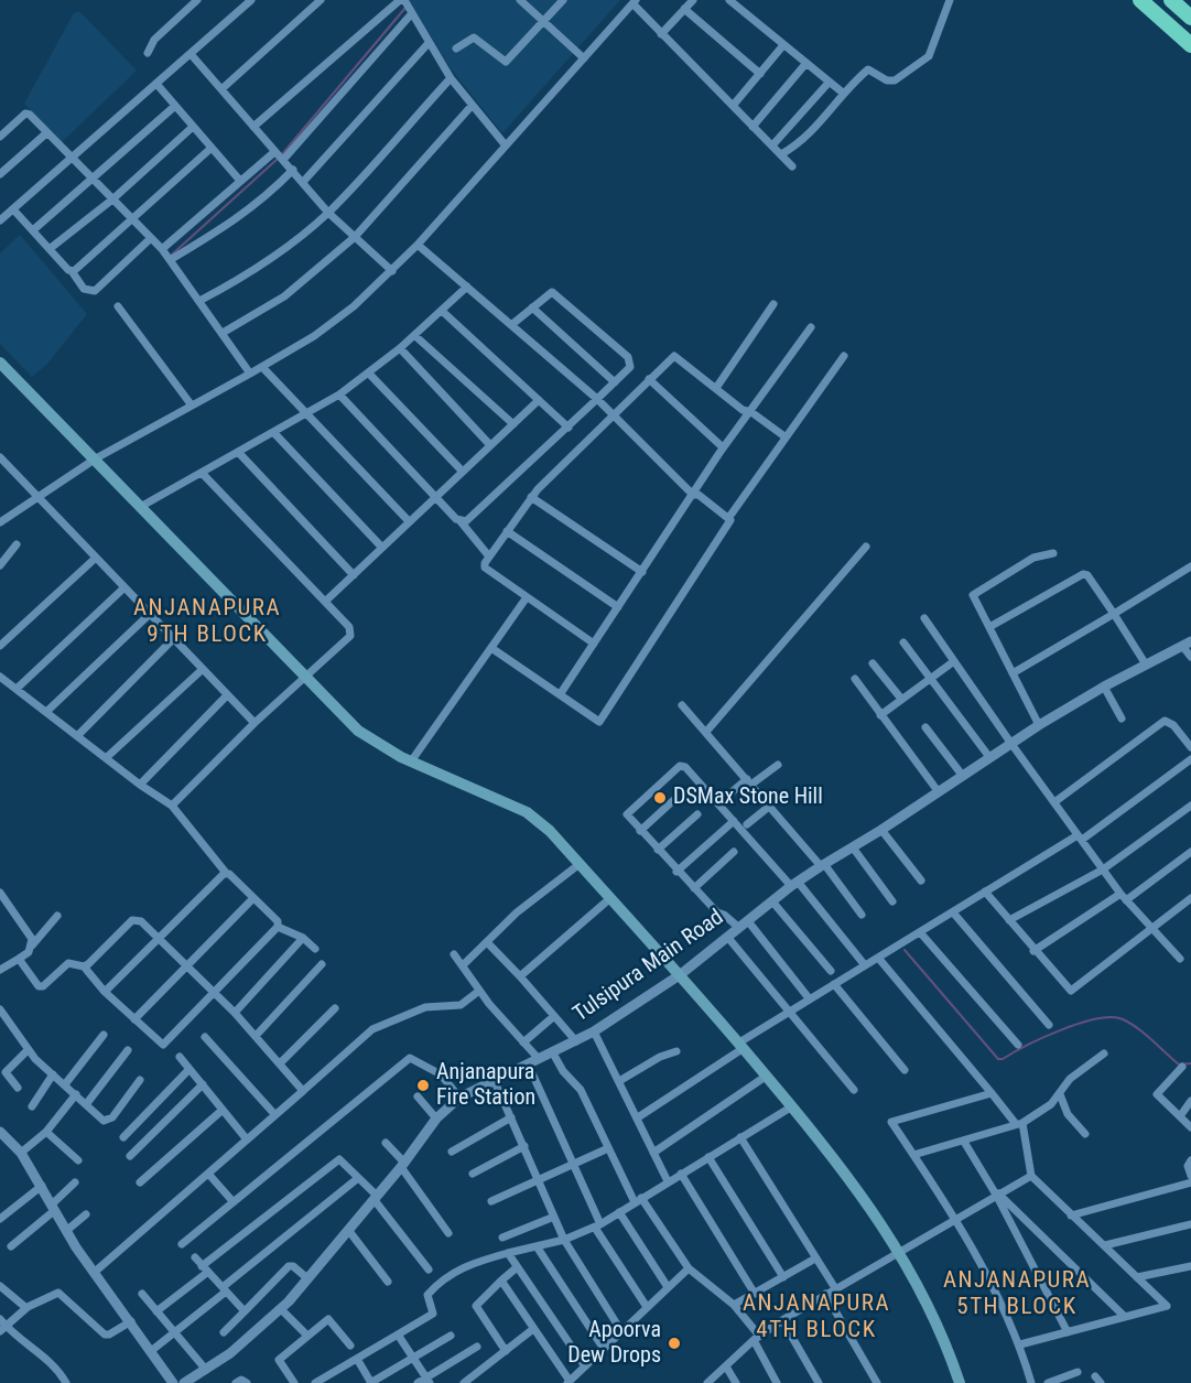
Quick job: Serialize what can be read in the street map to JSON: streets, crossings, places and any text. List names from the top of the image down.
{
  "streets": {
    "street": ["Tulsipura Main Road"]
  },
  "districts": ["ANJANAPURA 9TH BLOCK", "ANJANAPURA 5TH BLOCK", "ANJANAPURA 4TH BLOCK"],
  "places": ["DSMax Stone Hill", "Anjanapura Fire Station", "Apoorva Dew Drops"]
}
